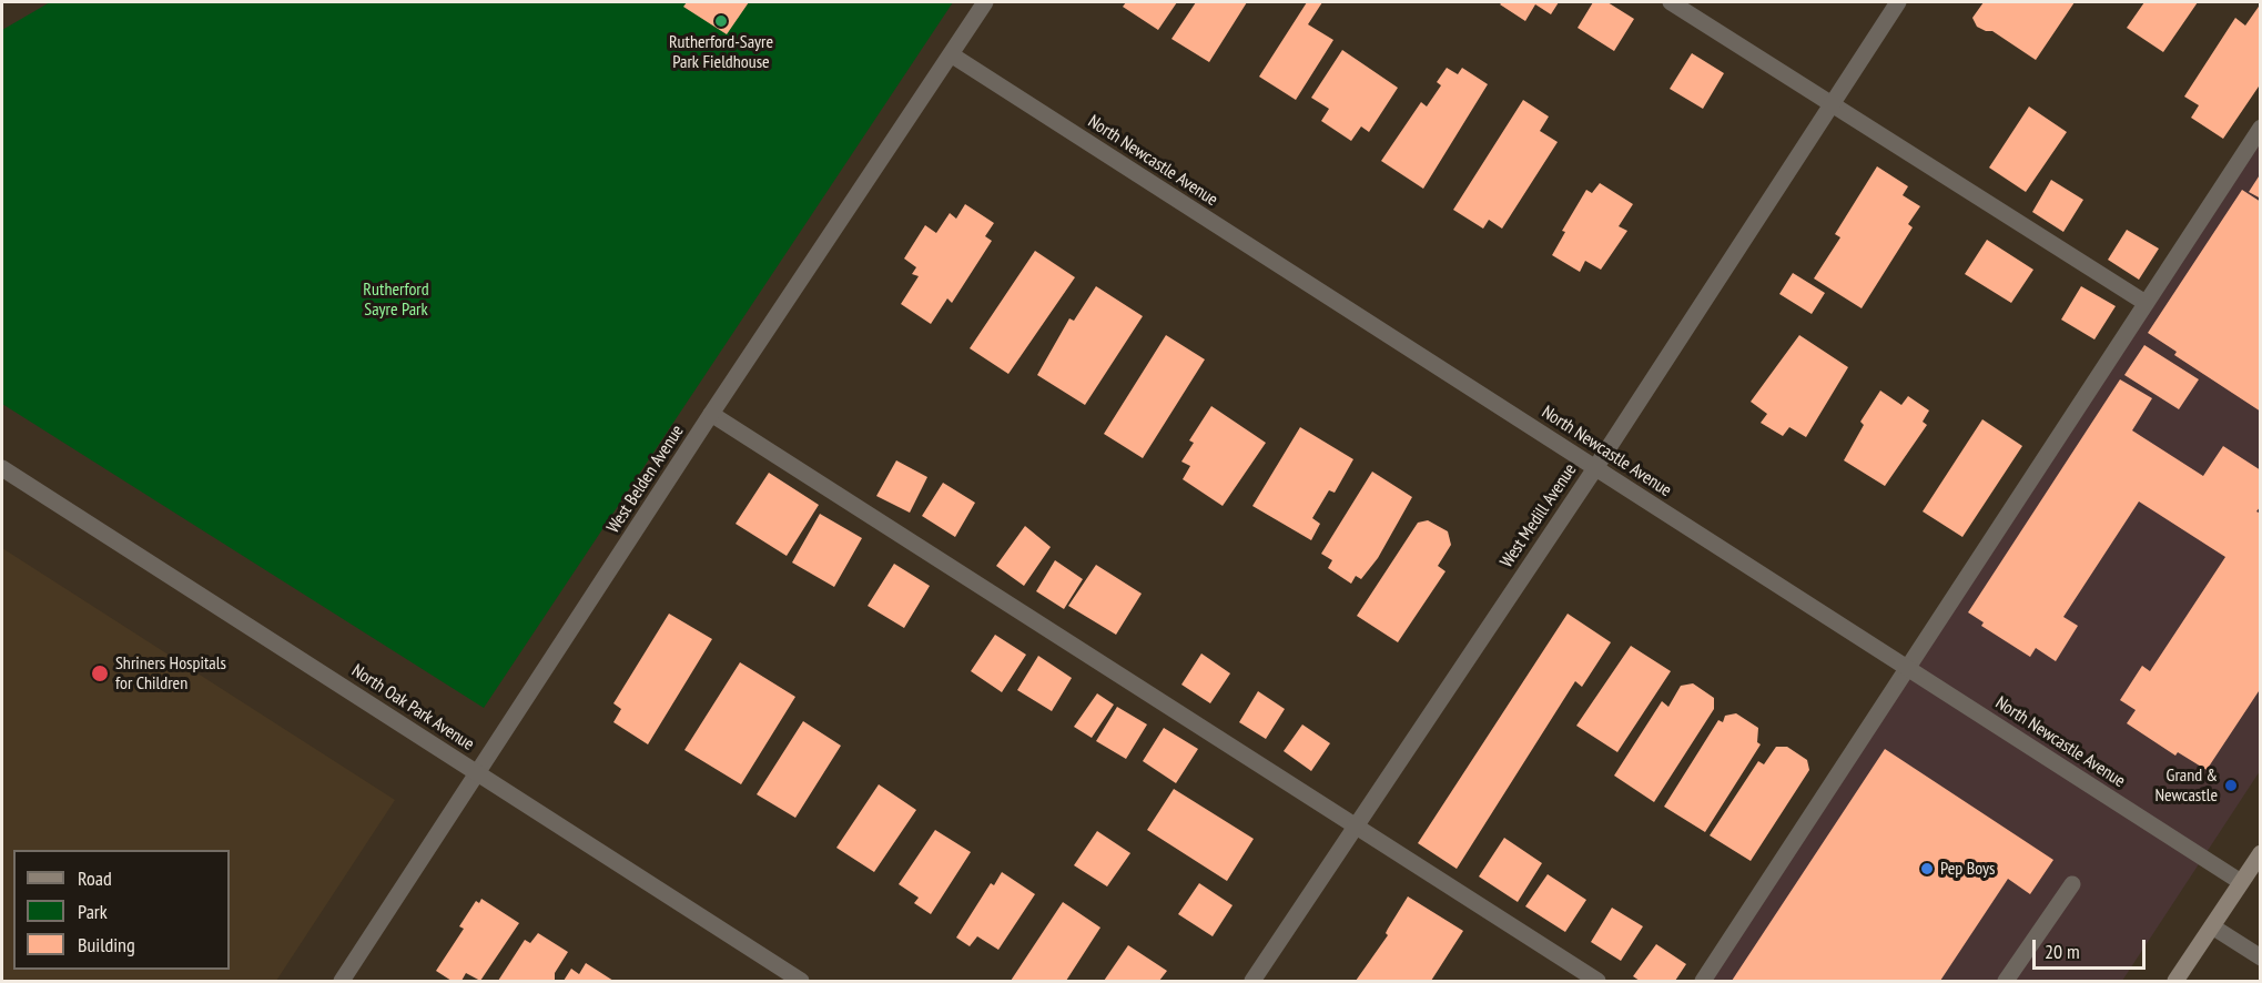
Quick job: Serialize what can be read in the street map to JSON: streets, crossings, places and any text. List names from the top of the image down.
{
  "streets": {
    "street": [
      "North Newcastle Avenue",
      "West Belden Avenue",
      "West Medill Avenue",
      "North Oak Park Avenue"
    ]
  },
  "crossings": [
    ["North Newcastle Avenue", "West Belden Avenue"],
    ["North Newcastle Avenue", "West Medill Avenue"],
    ["West Belden Avenue", "North Oak Park Avenue"]
  ],
  "parks": ["Rutherford Sayre Park"],
  "places": [
    "Rutherford-Sayre Park Fieldhouse",
    "Shriners Hospitals for Children",
    "Grand & Newcastle",
    "Pep Boys"
  ],
  "legend": ["Road", "Park", "Building"],
  "scale_bar": "20 m"
}
